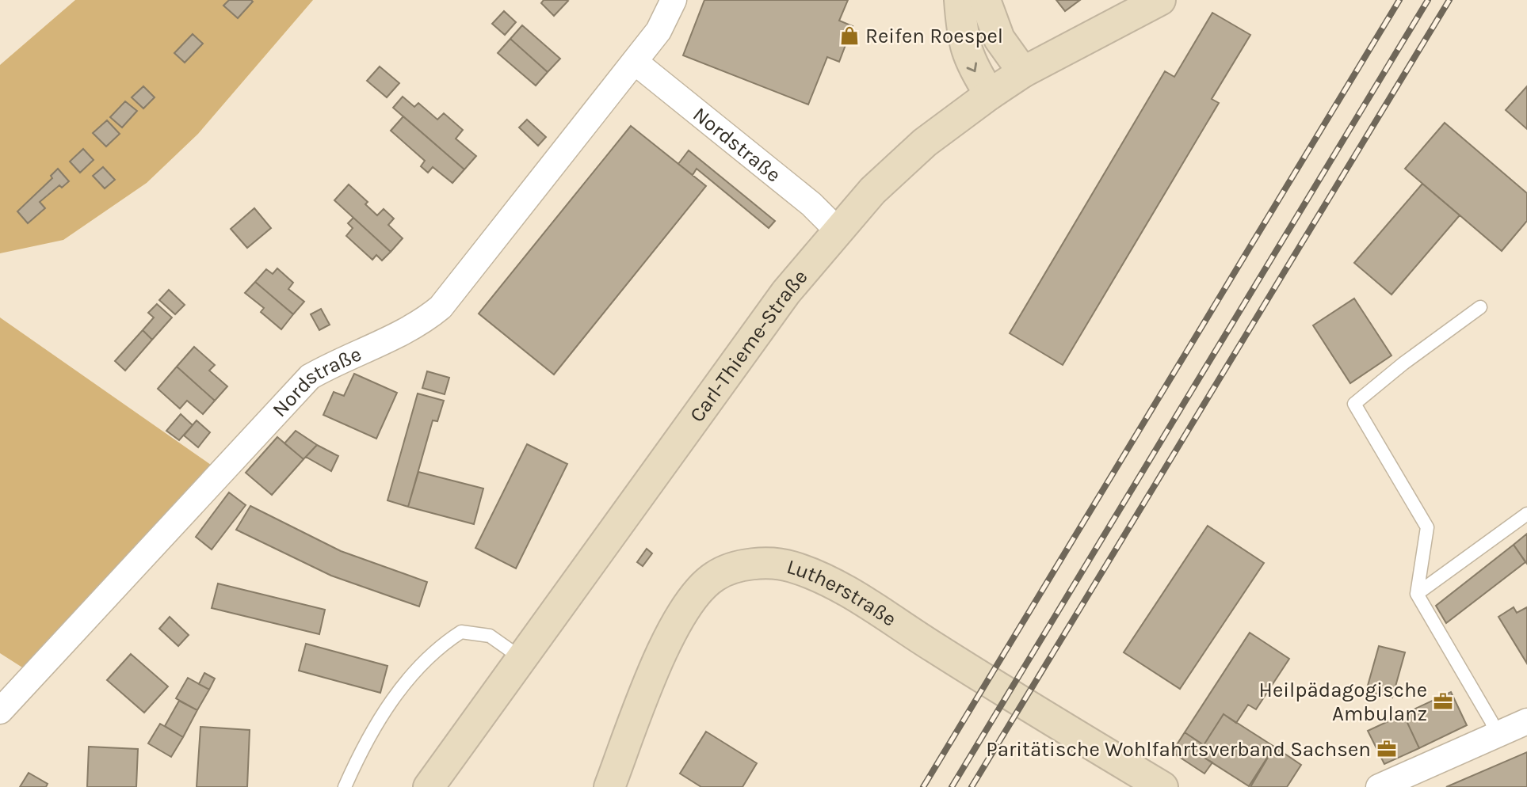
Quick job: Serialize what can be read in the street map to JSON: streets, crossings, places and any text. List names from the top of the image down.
{
  "streets": {
    "main road": ["Carl-Thieme-Straße", "Lutherstraße"],
    "street": ["Nordstraße"]
  },
  "crossings": [
    ["Nordstraße", "Carl-Thieme-Straße"]
  ],
  "places": {
    "shop": ["Reifen Roespel"],
    "office": ["Heilpädagogische Ambulanz", "Paritätische Wohlfahrtsverband Sachsen"]
  }
}
